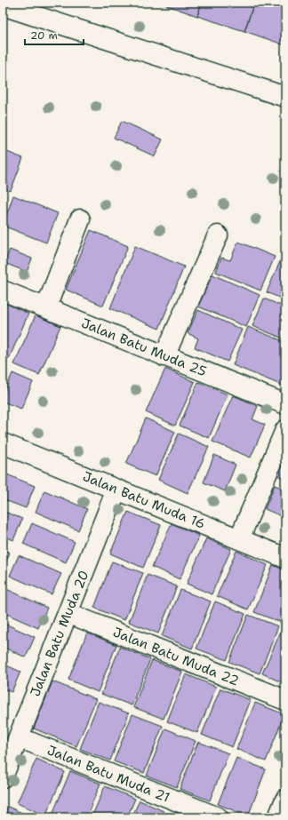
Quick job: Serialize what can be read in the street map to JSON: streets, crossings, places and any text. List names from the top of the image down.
{
  "streets": {
    "street": [
      "Jalan Batu Muda 25",
      "Jalan Batu Muda 16",
      "Jalan Batu Muda 20",
      "Jalan Batu Muda 22",
      "Jalan Batu Muda 21"
    ]
  },
  "crossings": [
    ["Jalan Batu Muda 16", "Jalan Batu Muda 20"],
    ["Jalan Batu Muda 20", "Jalan Batu Muda 22"],
    ["Jalan Batu Muda 20", "Jalan Batu Muda 21"]
  ],
  "scale_bar": "20 m"
}
